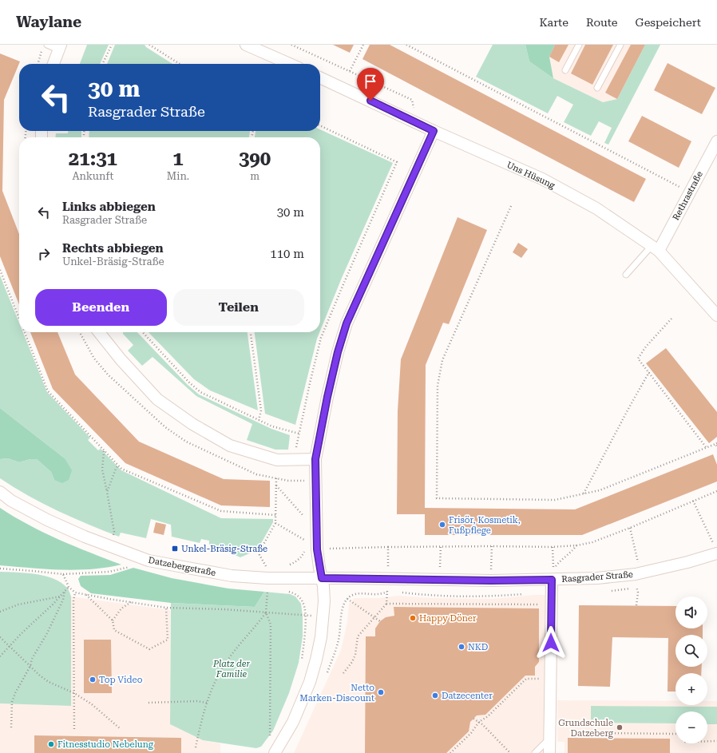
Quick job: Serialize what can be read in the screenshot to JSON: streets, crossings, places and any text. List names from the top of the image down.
{
  "streets": {
    "street": [
      "Uns Hüsung",
      "Rethrastraße",
      "Datzebergstraße",
      "Rasgrader Straße"
    ]
  },
  "crossings": [
    ["Uns Hüsung", "Rethrastraße"],
    ["Datzebergstraße", "Rasgrader Straße"]
  ],
  "parks": ["Platz der Familie"],
  "places": {
    "other": [
      "Frisör, Kosmetik, Fußpflege",
      "Happy Döner",
      "NKD",
      "Top Video",
      "Netto Marken-Discount",
      "Datzecenter",
      "Grundschule Datzeberg",
      "Fitnesstudio Nebelung"
    ],
    "transit": ["Unkel-Bräsig-Straße"]
  },
  "page": {
    "header": "Waylane",
    "nav": ["Karte", "Route", "Gespeichert"],
    "turn": ["30 m", "Rasgrader Straße"],
    "eta": [
      "21:31",
      "Ankunft",
      "1",
      "Min.",
      "390",
      "m"
    ],
    "list": [
      {
        "name": "Links abbiegen",
        "note": "Rasgrader Straße",
        "value": "30 m"
      },
      {
        "name": "Rechts abbiegen",
        "note": "Unkel-Bräsig-Straße",
        "value": "110 m"
      }
    ],
    "buttons": ["Beenden", "Teilen"],
    "map_buttons": ["+", "−"]
  }
}
